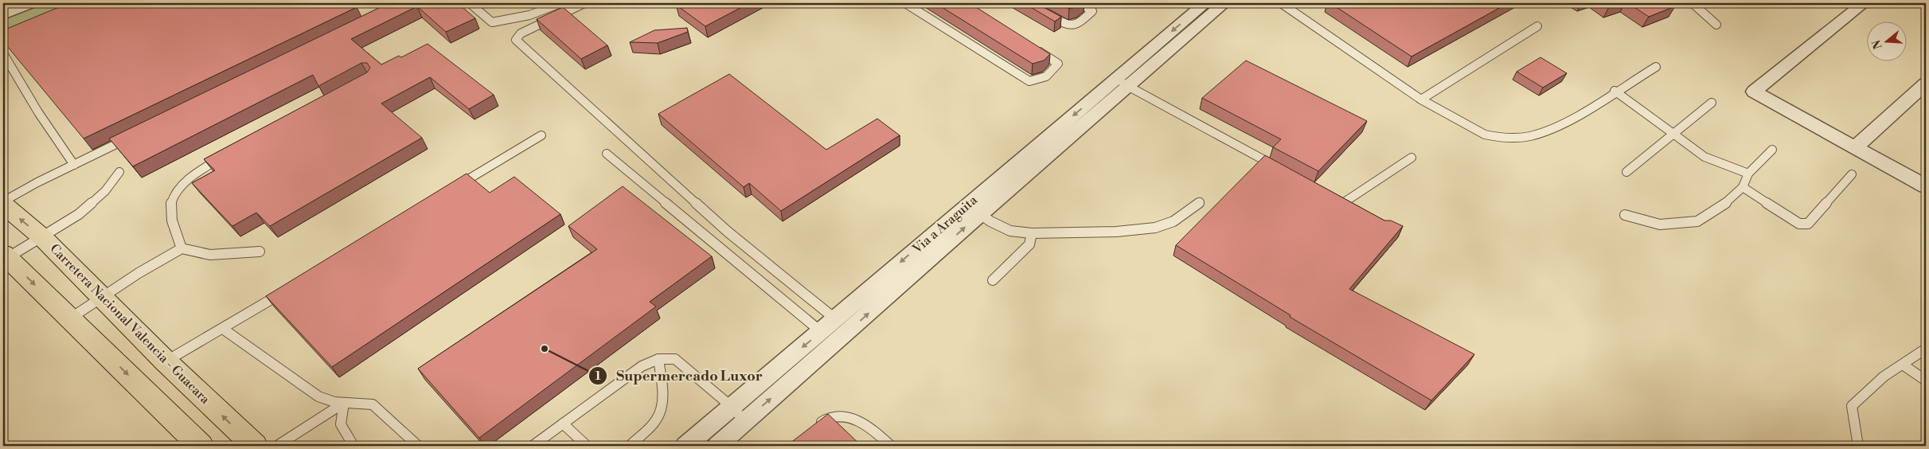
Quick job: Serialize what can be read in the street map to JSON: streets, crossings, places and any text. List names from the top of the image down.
{
  "streets": {
    "main road": ["Carretera Nacional Valencia - Guacara"],
    "street": ["Via a Araguita"]
  },
  "places": ["Supermercado Luxor"],
  "north": "left"
}
